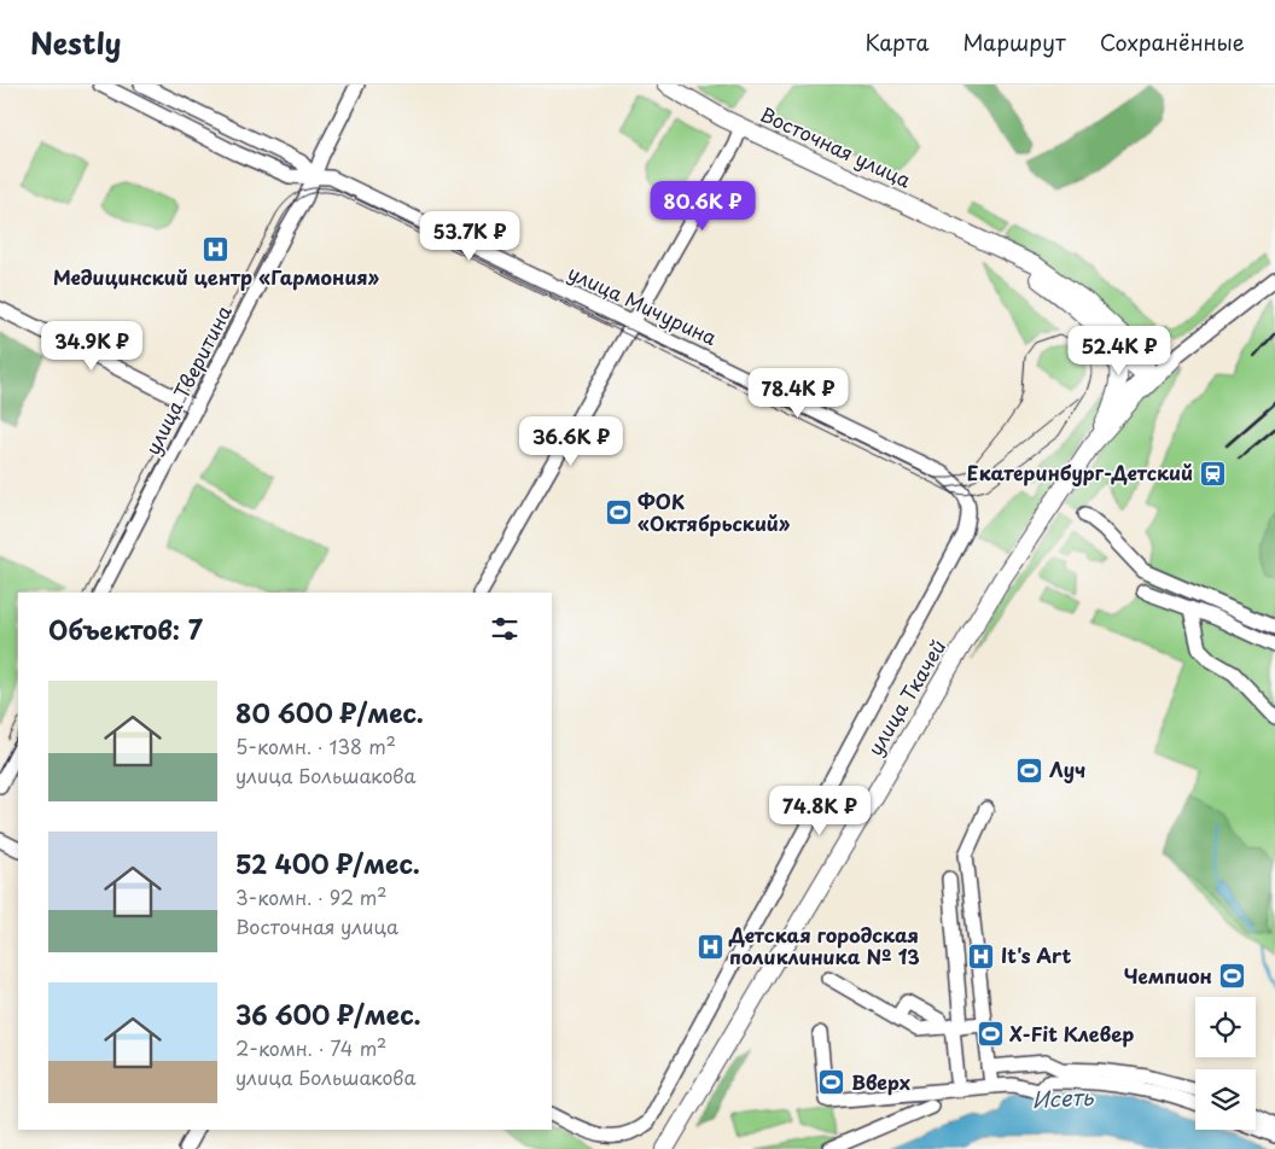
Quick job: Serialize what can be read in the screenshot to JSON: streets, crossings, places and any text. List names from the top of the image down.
{
  "streets": {
    "main road": ["Восточная улица", "улица Ткачей"],
    "street": ["улица Мичурина", "улица Тверитина"]
  },
  "crossings": [
    ["Восточная улица", "улица Ткачей"],
    ["улица Мичурина", "улица Тверитина"],
    ["улица Мичурина", "улица Ткачей"]
  ],
  "water": ["Исеть"],
  "places": {
    "hospital": ["Медицинский центр «Гармония»", "Детская городская поликлиника № 13", "It's Art"],
    "station": ["Екатеринбург-Детский"],
    "sports": [
      "ФОК «Октябрьский»",
      "Луч",
      "Чемпион",
      "X-Fit Клевер",
      "Вверх"
    ]
  },
  "page": {
    "header": "Nestly",
    "nav": ["Карта", "Маршрут", "Сохранённые"],
    "price": [
      "80.6K ₽",
      "53.7K ₽",
      "34.9K ₽",
      "52.4K ₽",
      "78.4K ₽",
      "36.6K ₽",
      "74.8K ₽"
    ],
    "heading": "Объектов: 7",
    "list": [
      {
        "name": "80 600 ₽/мес.",
        "note": "5-комн. · 138 m² · улица Большакова"
      },
      {
        "name": "52 400 ₽/мес.",
        "note": "3-комн. · 92 m² · Восточная улица"
      },
      {
        "name": "36 600 ₽/мес.",
        "note": "2-комн. · 74 m² · улица Большакова"
      }
    ]
  }
}
